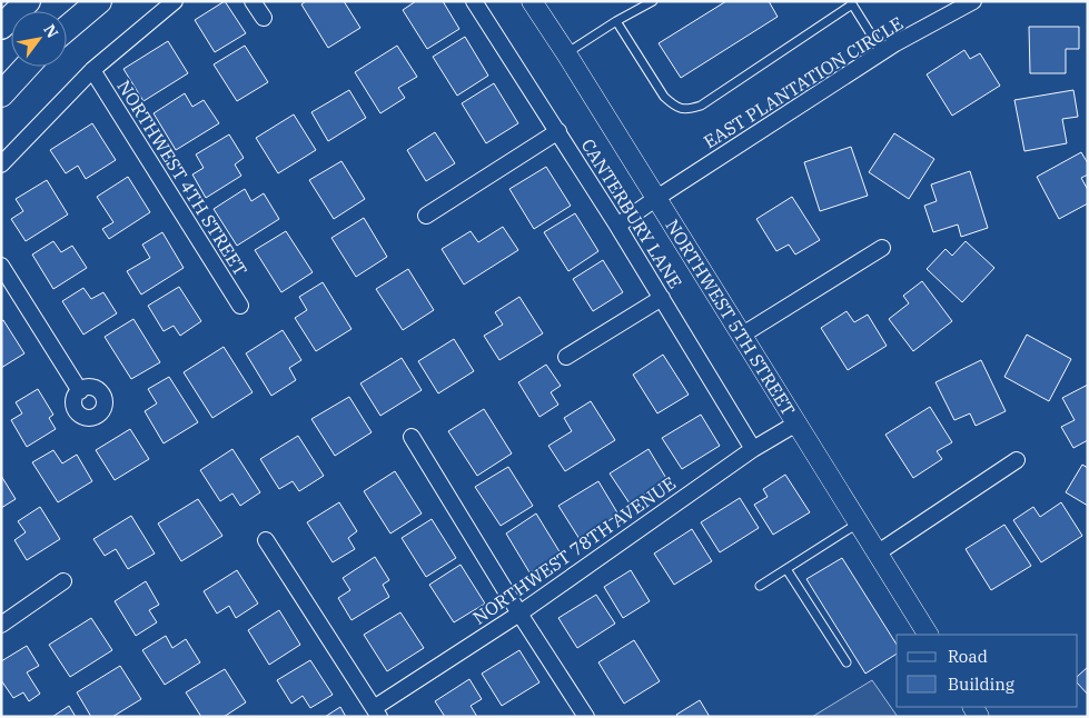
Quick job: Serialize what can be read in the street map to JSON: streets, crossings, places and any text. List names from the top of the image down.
{
  "streets": {
    "street": [
      "EAST PLANTATION CIRCLE",
      "NORTHWEST 4TH STREET",
      "CANTERBURY LANE",
      "NORTHWEST 5TH STREET",
      "NORTHWEST 78TH AVENUE"
    ]
  },
  "crossings": [
    ["EAST PLANTATION CIRCLE", "CANTERBURY LANE"],
    ["EAST PLANTATION CIRCLE", "NORTHWEST 5TH STREET"],
    ["CANTERBURY LANE", "NORTHWEST 78TH AVENUE"],
    ["NORTHWEST 5TH STREET", "NORTHWEST 78TH AVENUE"]
  ],
  "legend": ["Road", "Building"],
  "north": "top right"
}
